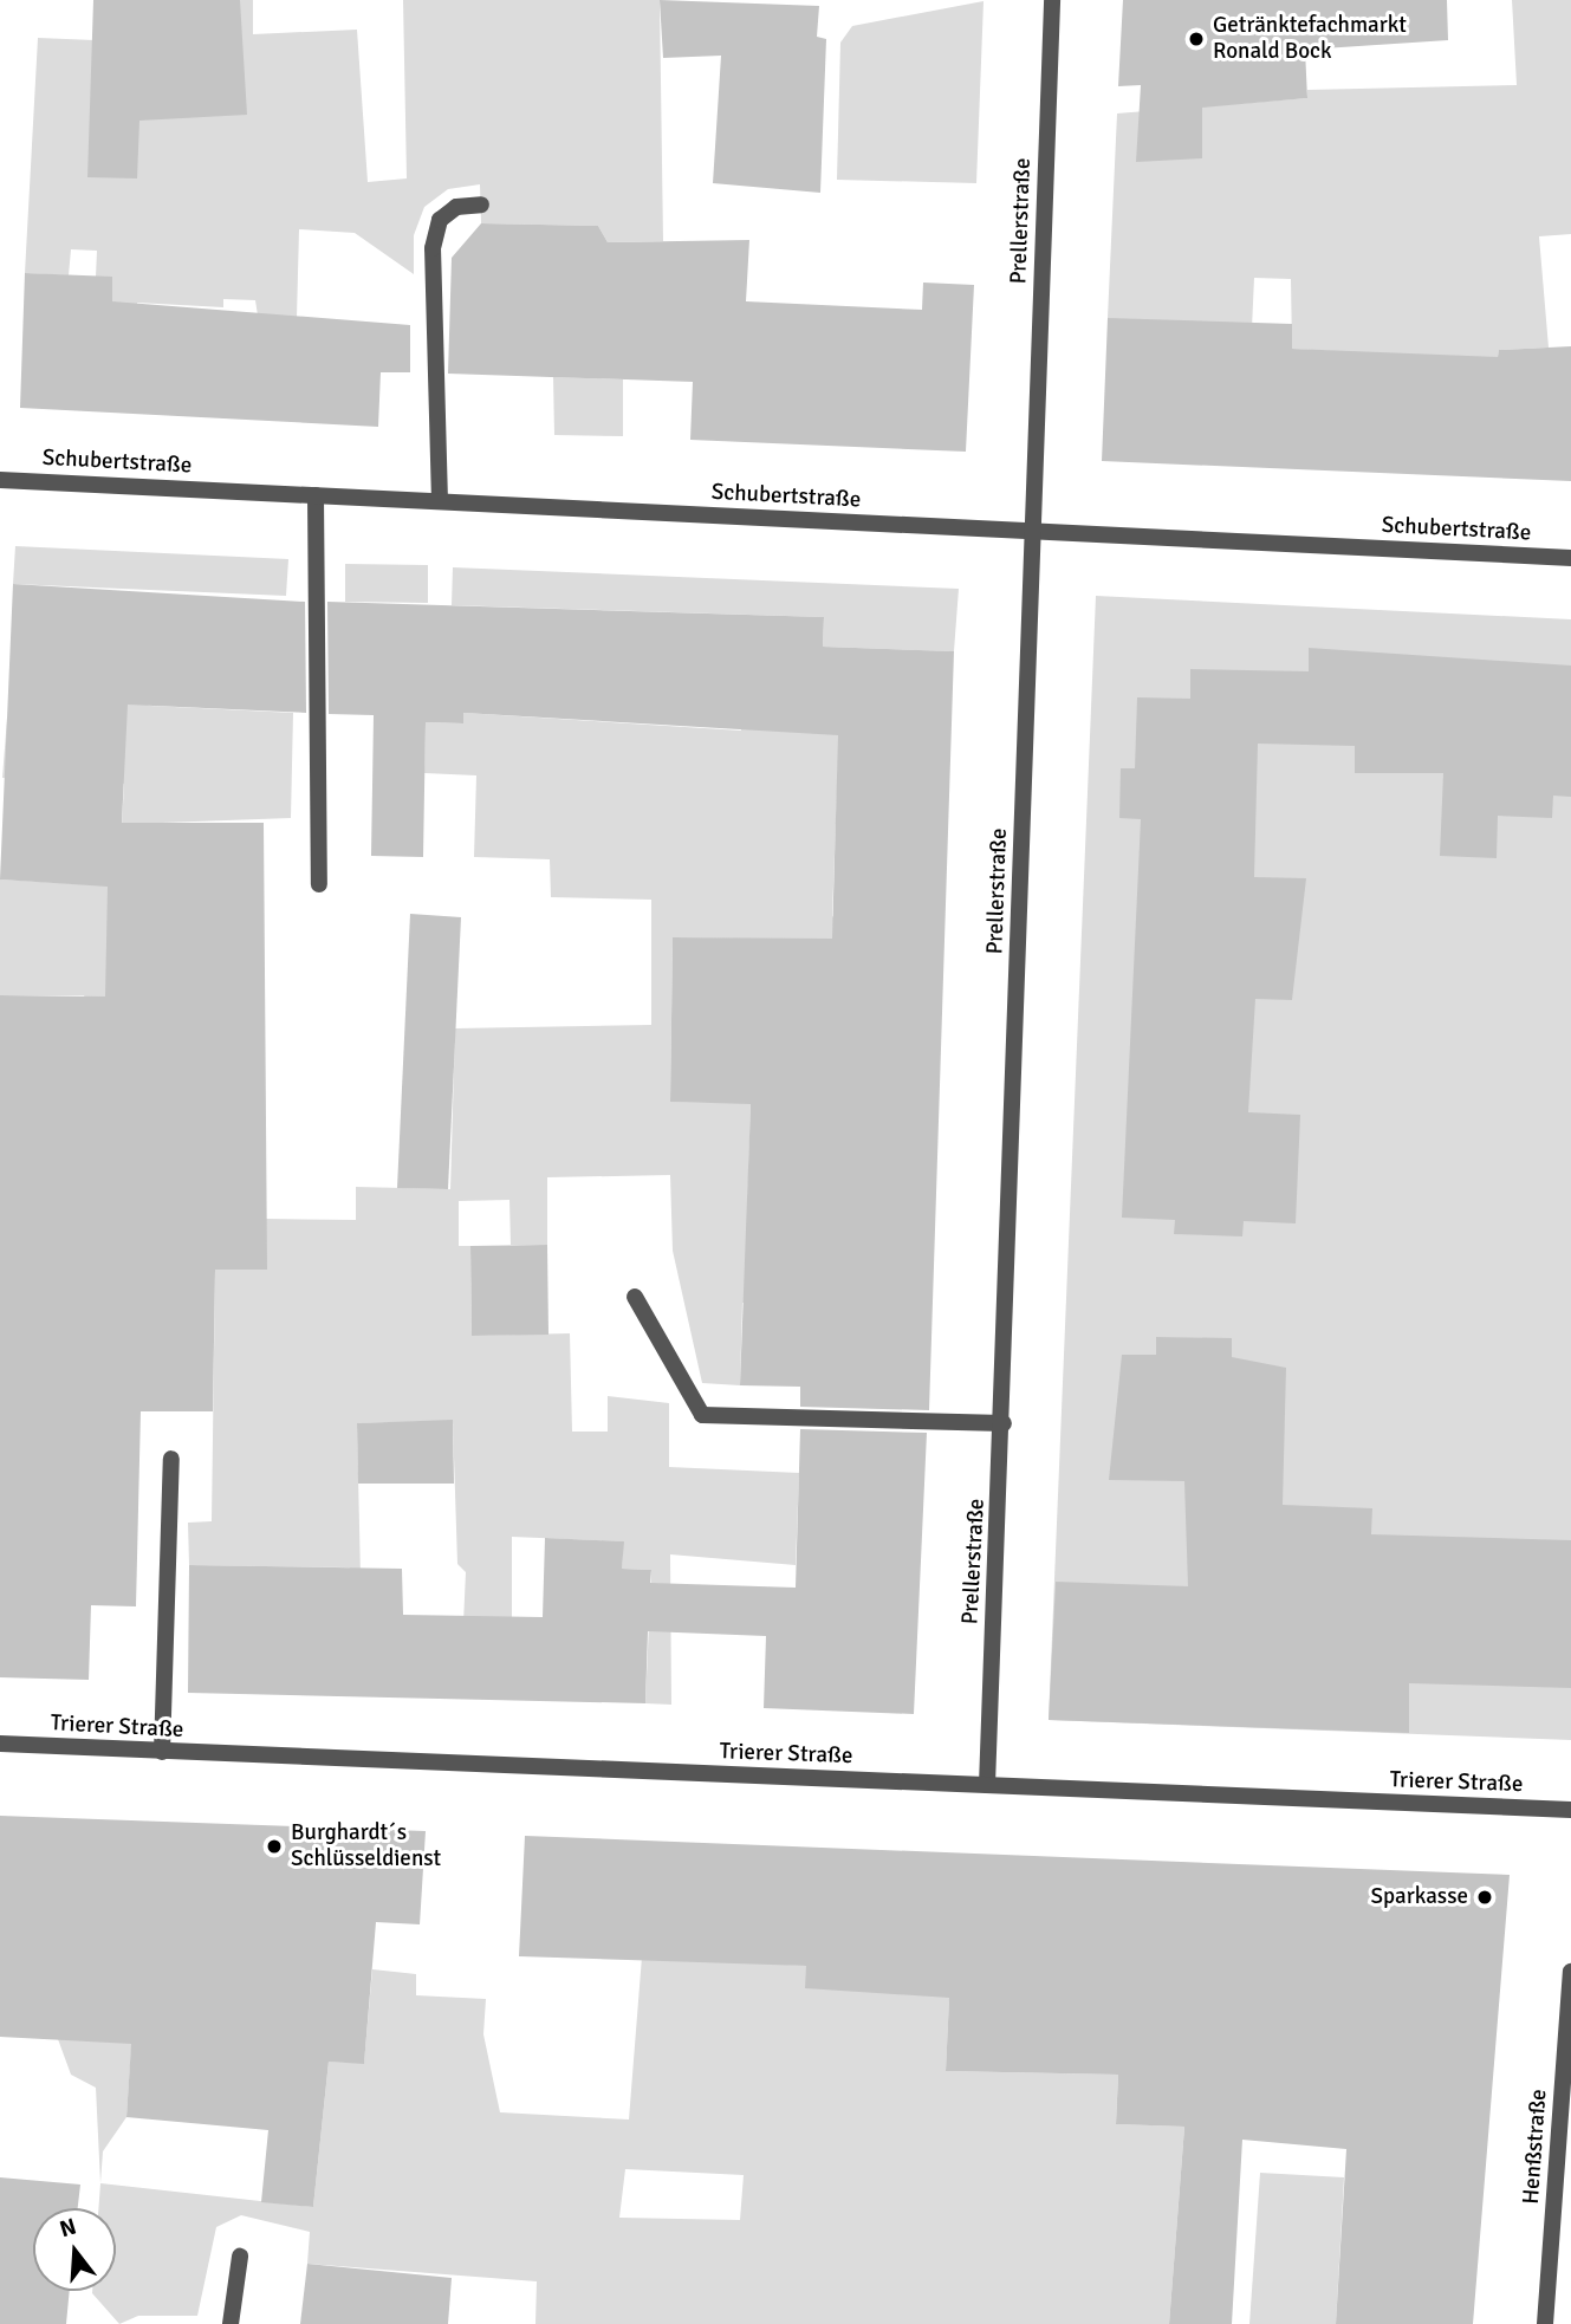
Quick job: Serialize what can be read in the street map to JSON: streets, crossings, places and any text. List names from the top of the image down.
{
  "streets": {
    "street": [
      "Prellerstraße",
      "Schubertstraße",
      "Trierer Straße",
      "Henßstraße"
    ]
  },
  "crossings": [
    ["Prellerstraße", "Schubertstraße"],
    ["Prellerstraße", "Trierer Straße"]
  ],
  "places": ["Getränktefachmarkt Ronald Bock", "Burghardt´s Schlüsseldienst", "Sparkasse"],
  "north": "top"
}
